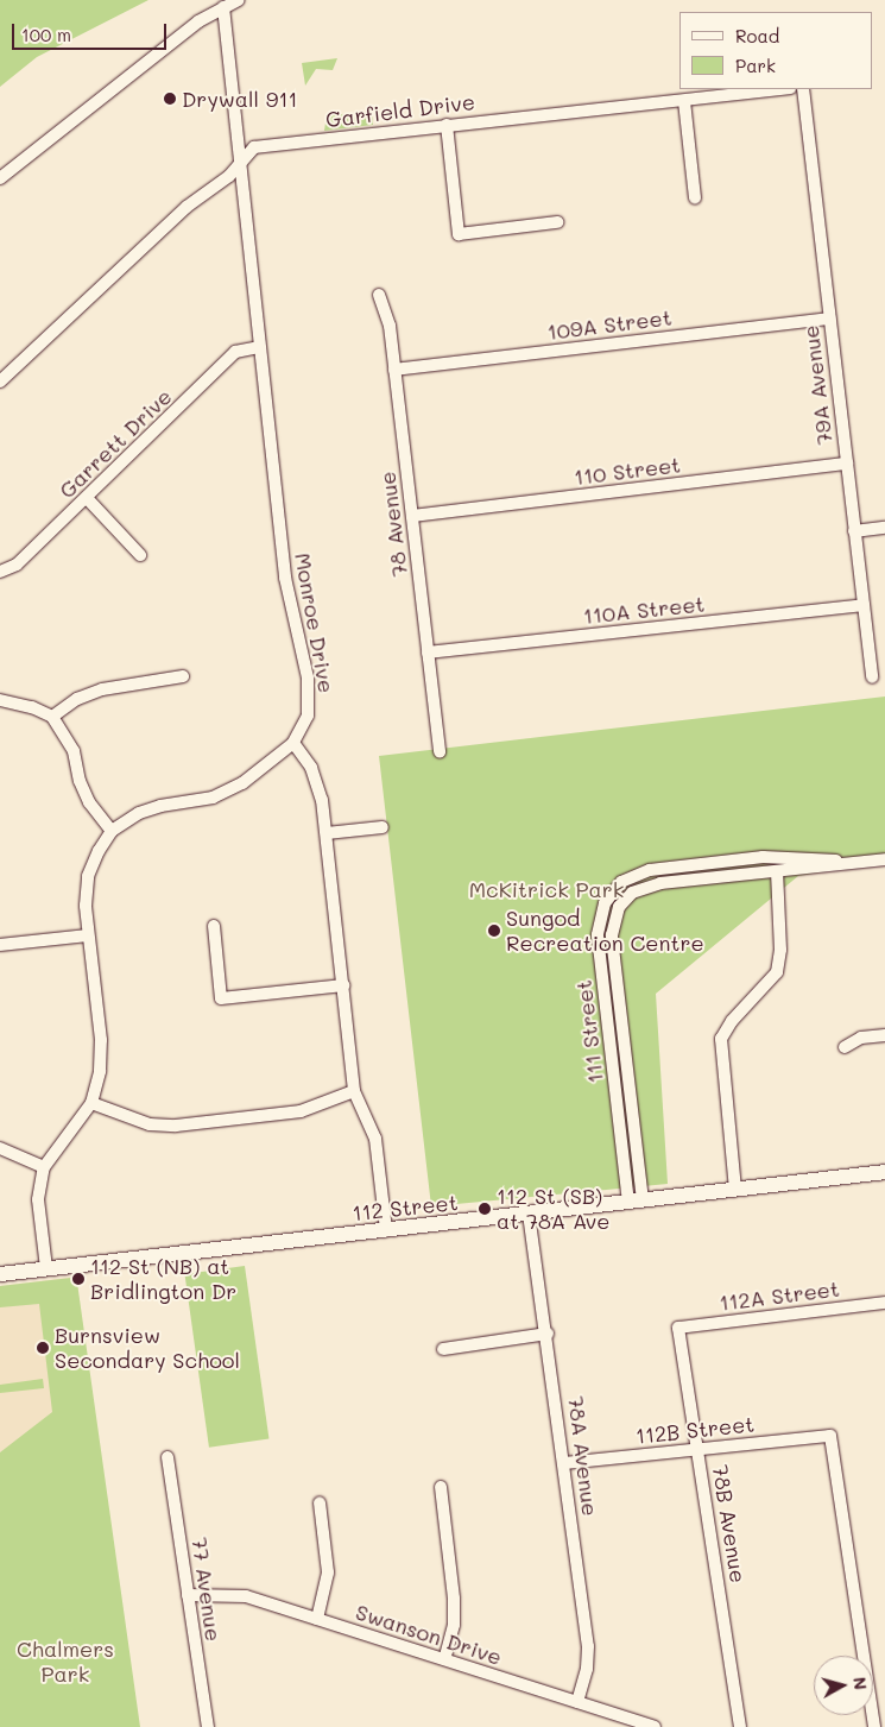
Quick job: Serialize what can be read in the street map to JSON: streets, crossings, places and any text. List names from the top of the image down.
{
  "streets": {
    "street": [
      "Garfield Drive",
      "109A Street",
      "79A Avenue",
      "Garrett Drive",
      "110 Street",
      "78 Avenue",
      "110A Street",
      "Monroe Drive",
      "111 Street",
      "112 Street",
      "112A Street",
      "112B Street",
      "78A Avenue",
      "78B Avenue",
      "77 Avenue",
      "Swanson Drive"
    ]
  },
  "crossings": [
    ["Garfield Drive", "Monroe Drive"],
    ["109A Street", "79A Avenue"],
    ["109A Street", "78 Avenue"],
    ["79A Avenue", "110 Street"],
    ["79A Avenue", "110A Street"],
    ["Garrett Drive", "Monroe Drive"],
    ["110 Street", "78 Avenue"],
    ["78 Avenue", "110A Street"],
    ["111 Street", "112 Street"],
    ["112 Street", "78A Avenue"],
    ["112A Street", "78B Avenue"],
    ["112B Street", "78A Avenue"],
    ["112B Street", "78B Avenue"],
    ["78A Avenue", "Swanson Drive"],
    ["77 Avenue", "Swanson Drive"]
  ],
  "parks": ["McKitrick Park", "Chalmers Park"],
  "places": [
    "Drywall 911",
    "Sungod Recreation Centre",
    "112 St (SB) at 78A Ave",
    "112 St (NB) at Bridlington Dr",
    "Burnsview Secondary School"
  ],
  "legend": ["Road", "Park"],
  "scale_bar": "100 m",
  "north": "right"
}
